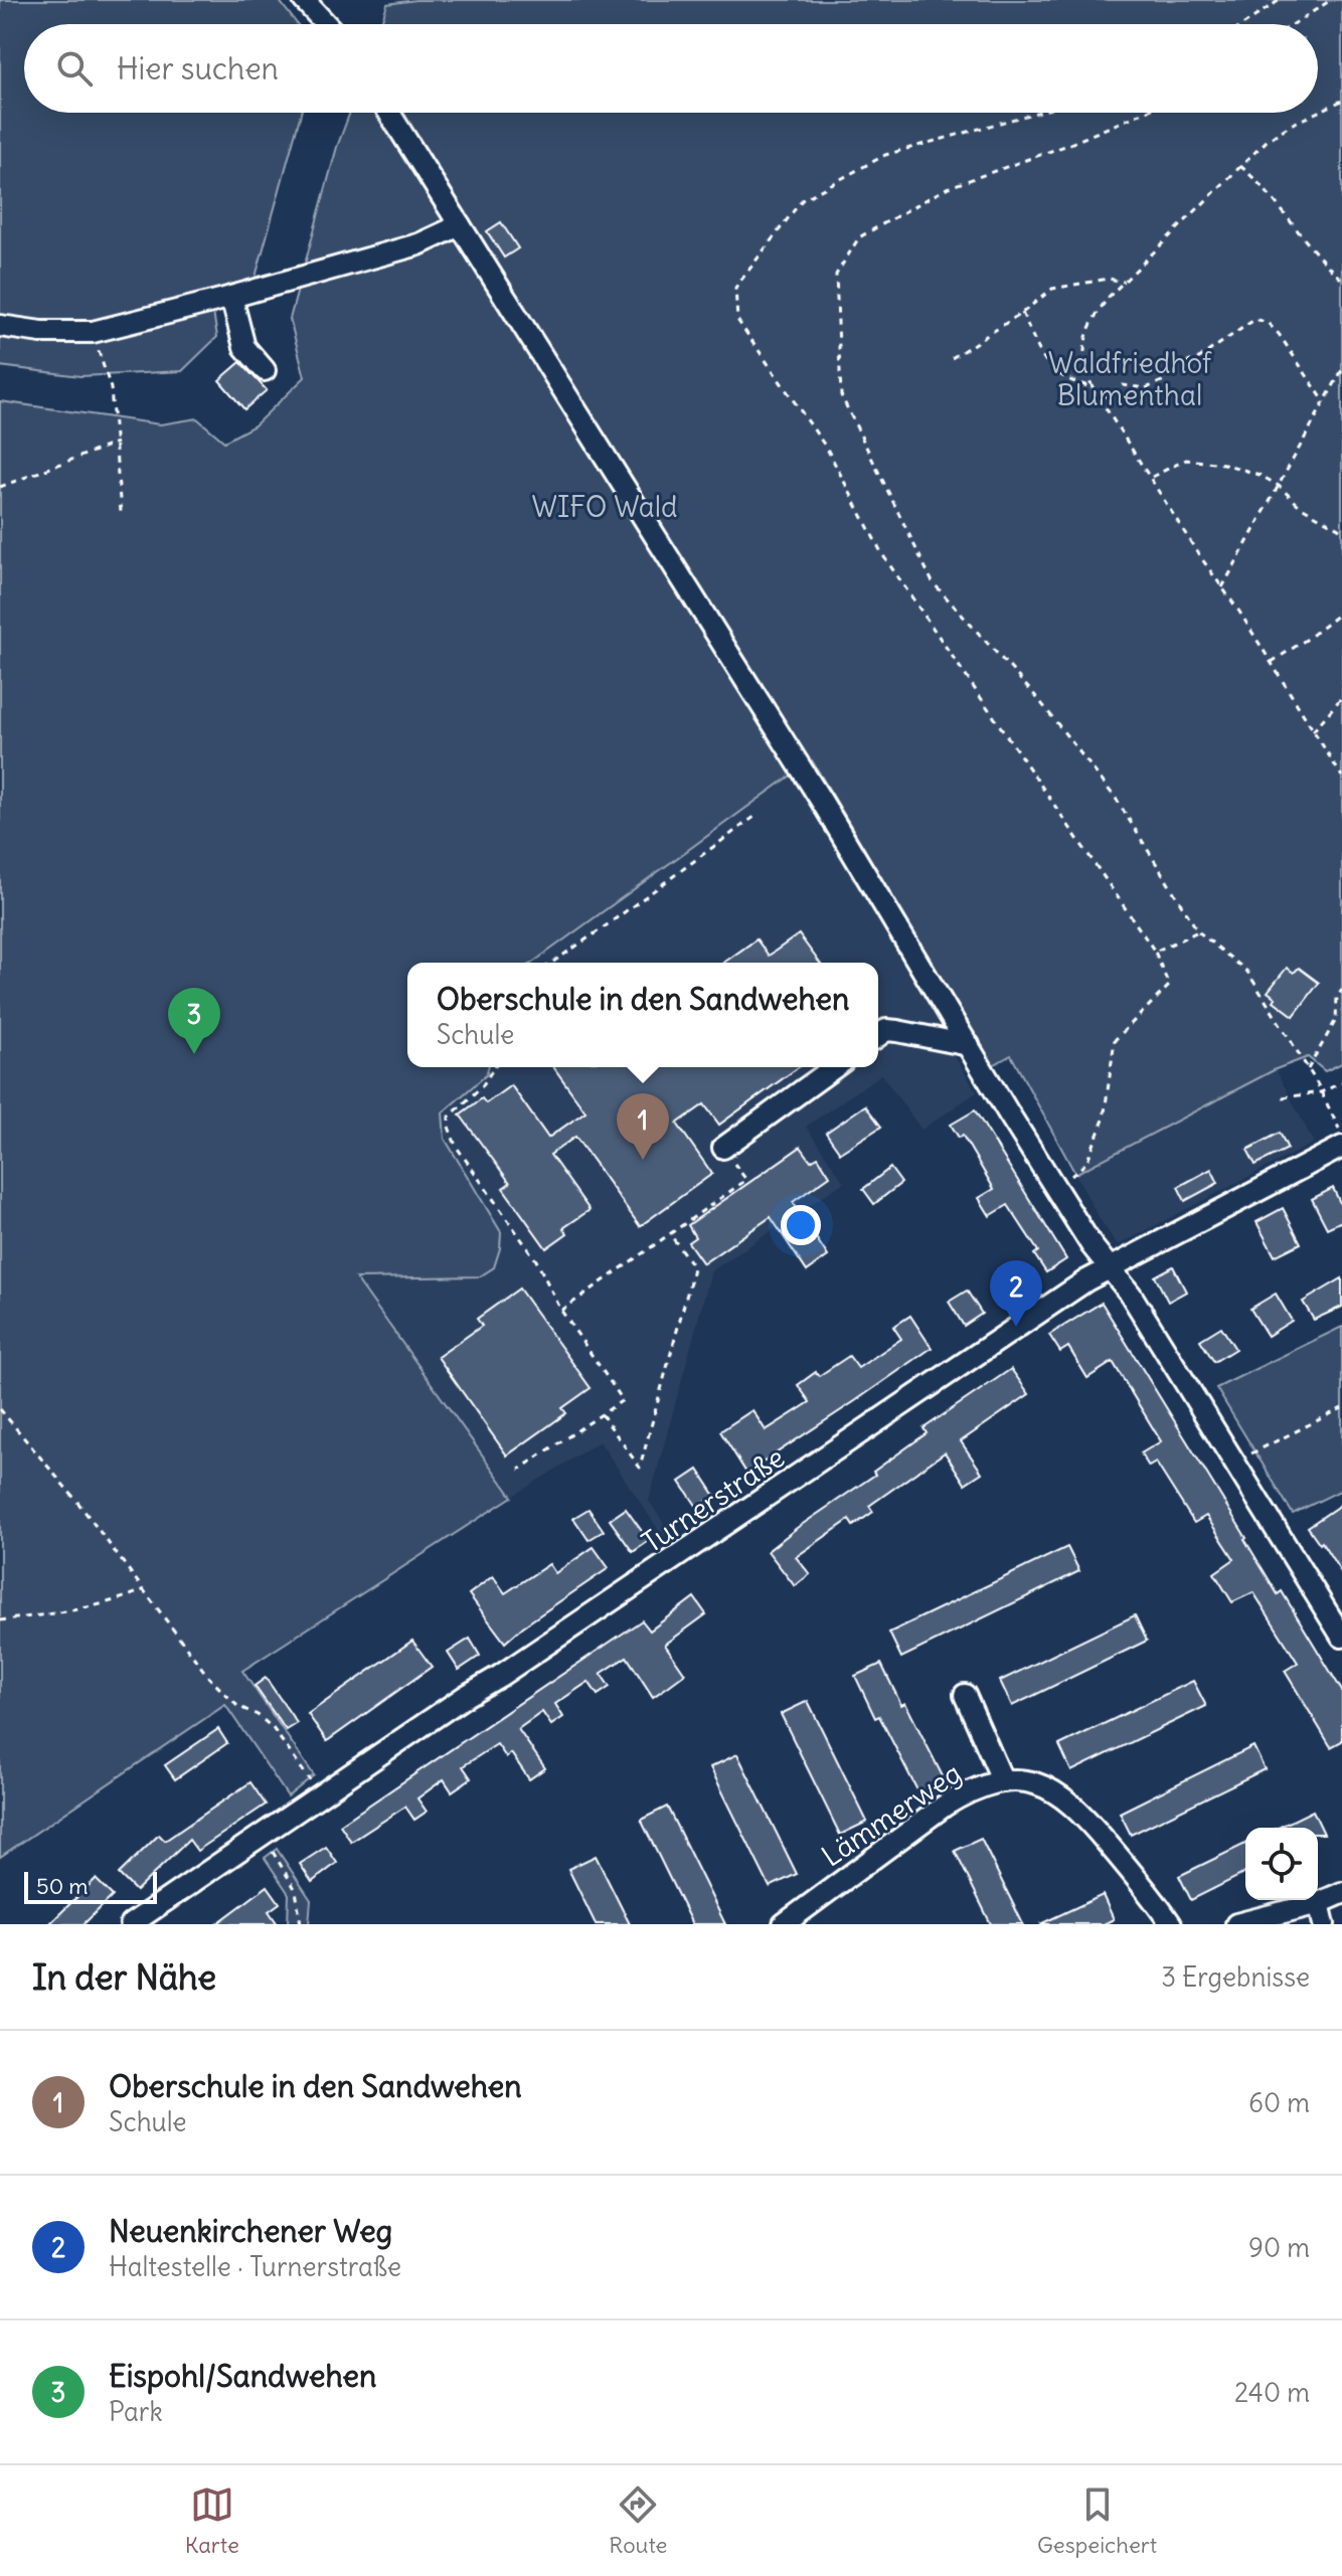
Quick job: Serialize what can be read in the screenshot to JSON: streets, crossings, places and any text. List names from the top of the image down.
{
  "streets": {
    "street": ["Turnerstraße", "Lämmerweg"]
  },
  "parks": ["Waldfriedhof Blumenthal", "WIFO Wald"],
  "scale_bar": "50 m",
  "page": {
    "search": "Hier suchen",
    "popup": ["Oberschule in den Sandwehen", "Schule"],
    "pins": ["3", "1", "2"],
    "scale": "50 m",
    "heading": ["In der Nähe", "3 Ergebnisse"],
    "list": [
      {
        "mark": "1",
        "name": "Oberschule in den Sandwehen",
        "note": "Schule",
        "value": "60 m"
      },
      {
        "mark": "2",
        "name": "Neuenkirchener Weg",
        "note": "Haltestelle · Turnerstraße",
        "value": "90 m"
      },
      {
        "mark": "3",
        "name": "Eispohl/Sandwehen",
        "note": "Park",
        "value": "240 m"
      }
    ],
    "nav": ["Karte", "Route", "Gespeichert"]
  }
}
